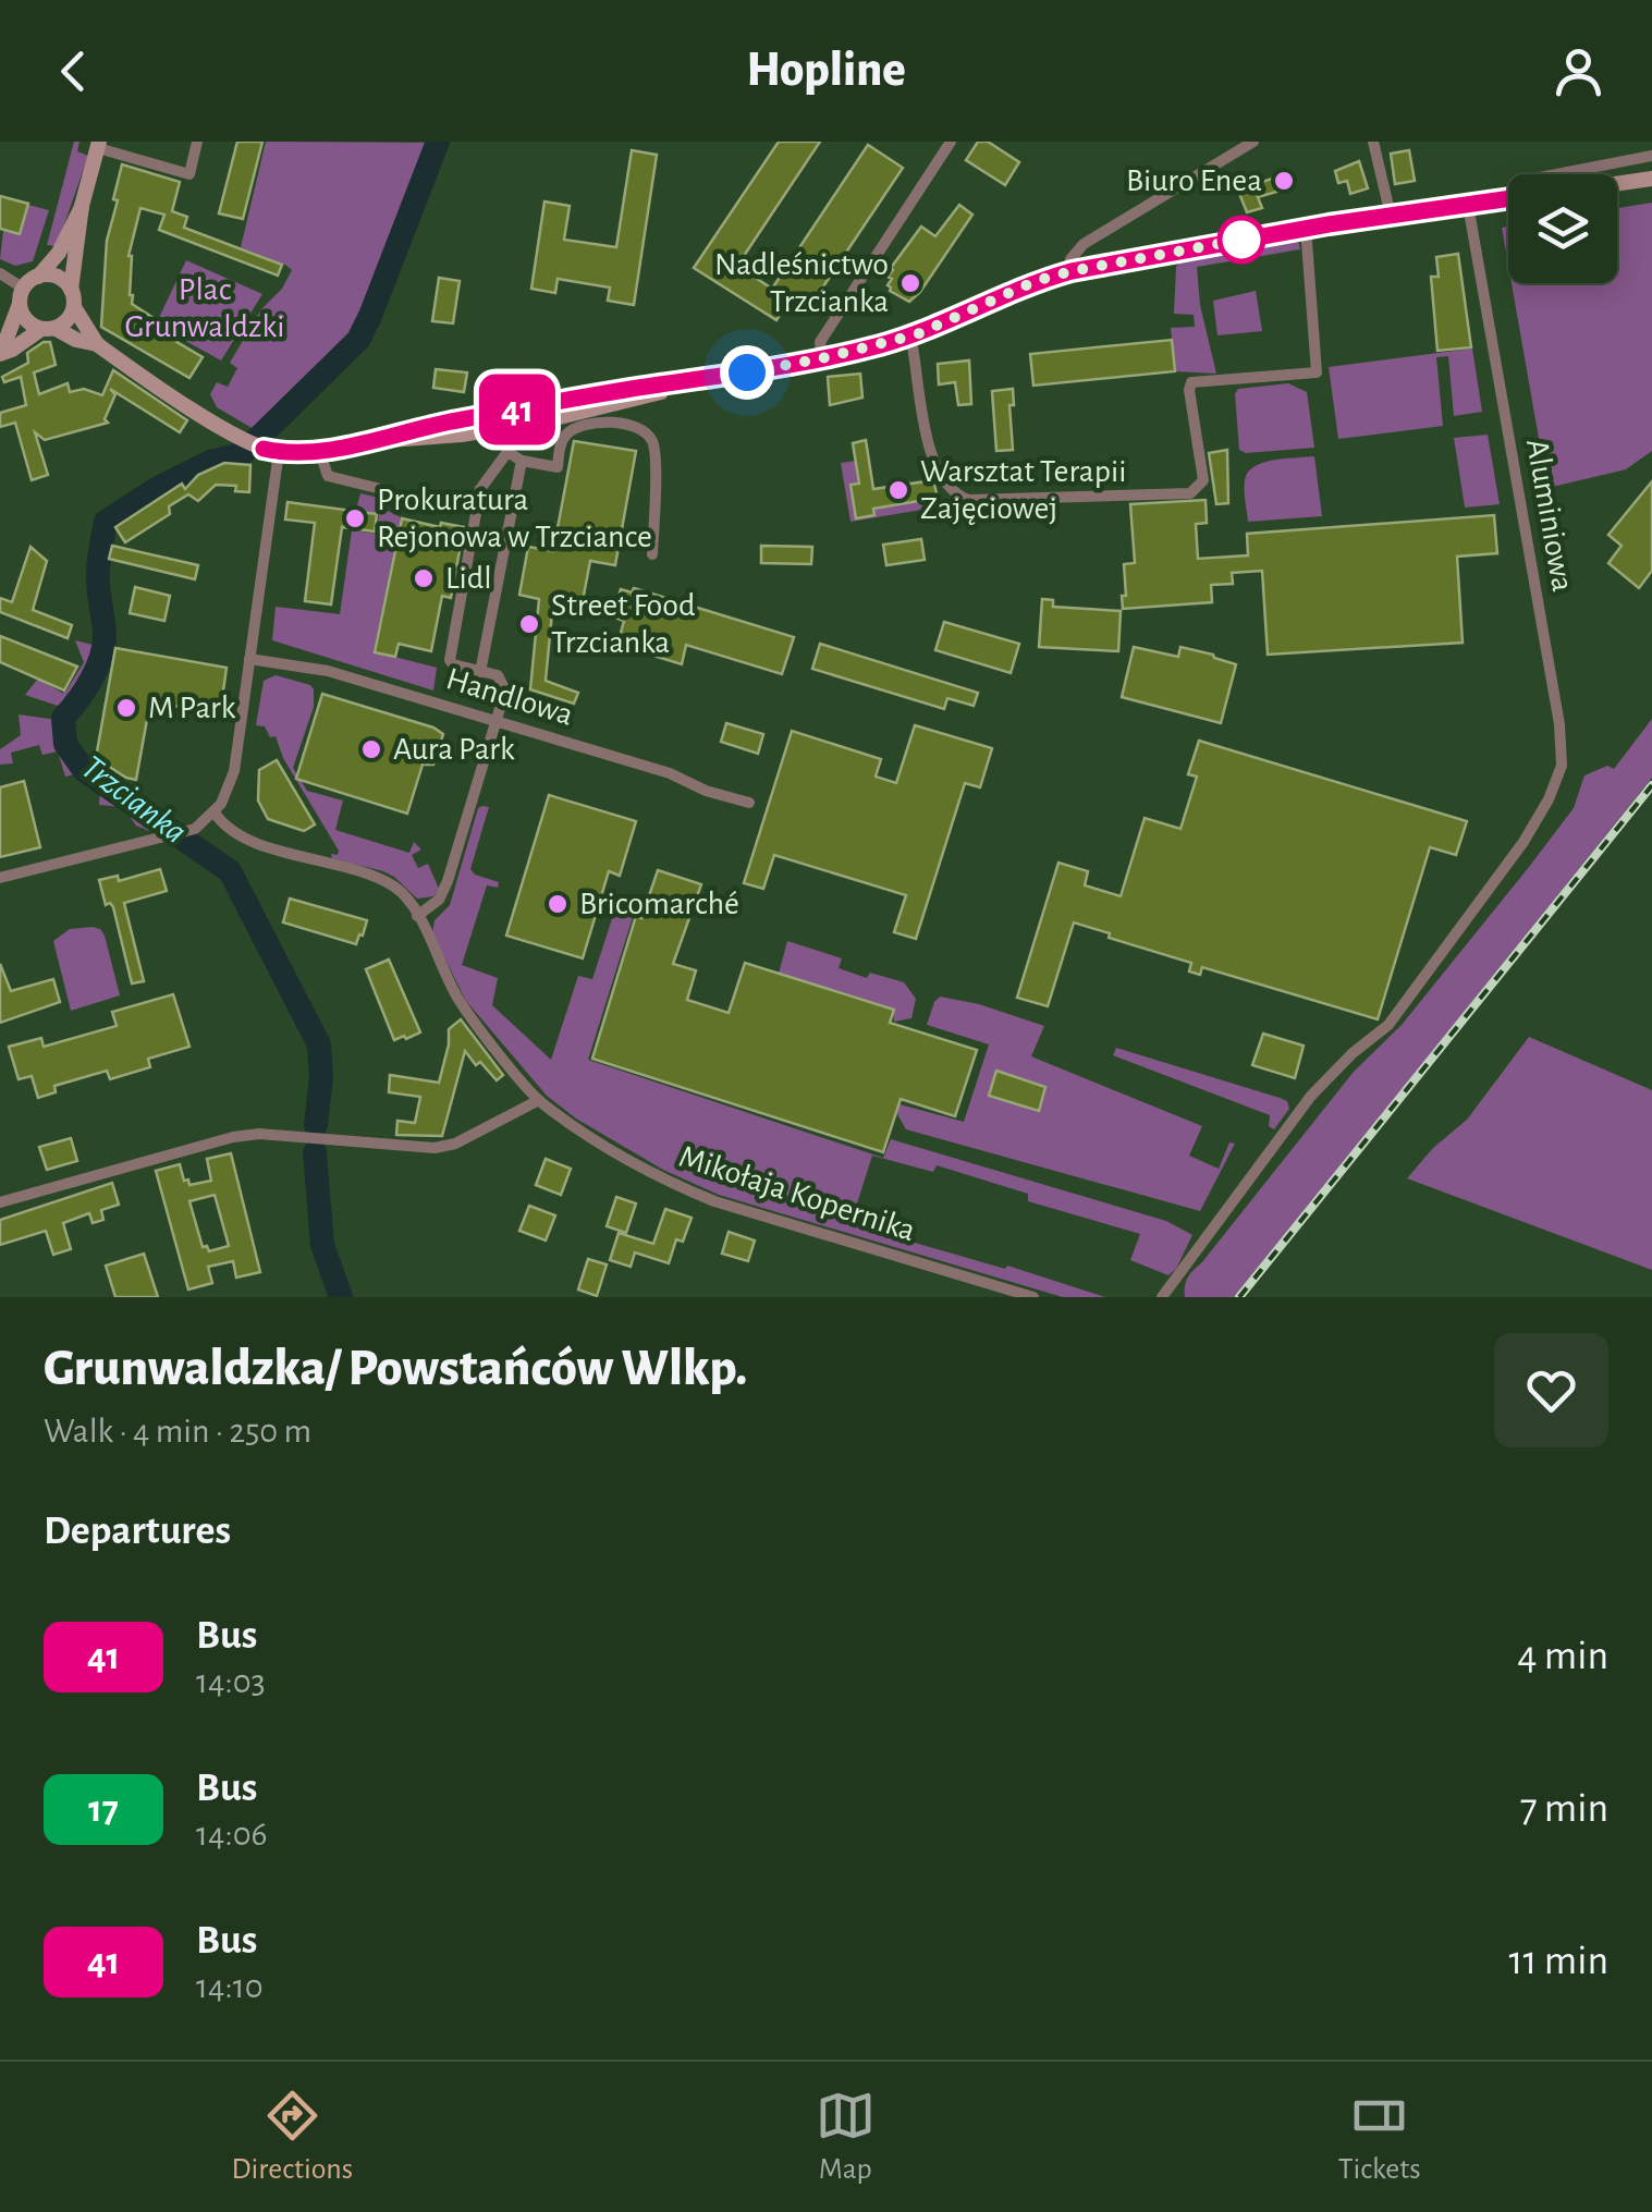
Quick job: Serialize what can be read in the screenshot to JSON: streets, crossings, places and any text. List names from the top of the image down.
{
  "streets": {
    "street": ["Aluminiowa", "Handlowa", "Mikołaja Kopernika"]
  },
  "water": ["Trzcianka"],
  "parks": ["Plac Grunwaldzki"],
  "places": [
    "Biuro Enea",
    "Nadleśnictwo Trzcianka",
    "Warsztat Terapii Zajęciowej",
    "Prokuratura Rejonowa w Trzciance",
    "Lidl",
    "Street Food Trzcianka",
    "M Park",
    "Aura Park",
    "Bricomarché"
  ],
  "lines": ["bus line 41"],
  "page": {
    "header": "Hopline",
    "on_map": "41",
    "heading": [
      ["Grunwaldzka/ Powstańców Wlkp.", "Walk · 4 min · 250 m"],
      "Departures"
    ],
    "list": [
      {
        "mark": "41",
        "name": "Bus",
        "note": "14:03",
        "value": "4 min"
      },
      {
        "mark": "17",
        "name": "Bus",
        "note": "14:06",
        "value": "7 min"
      },
      {
        "mark": "41",
        "name": "Bus",
        "note": "14:10",
        "value": "11 min"
      }
    ],
    "tabs": ["Directions", "Map", "Tickets"]
  }
}
